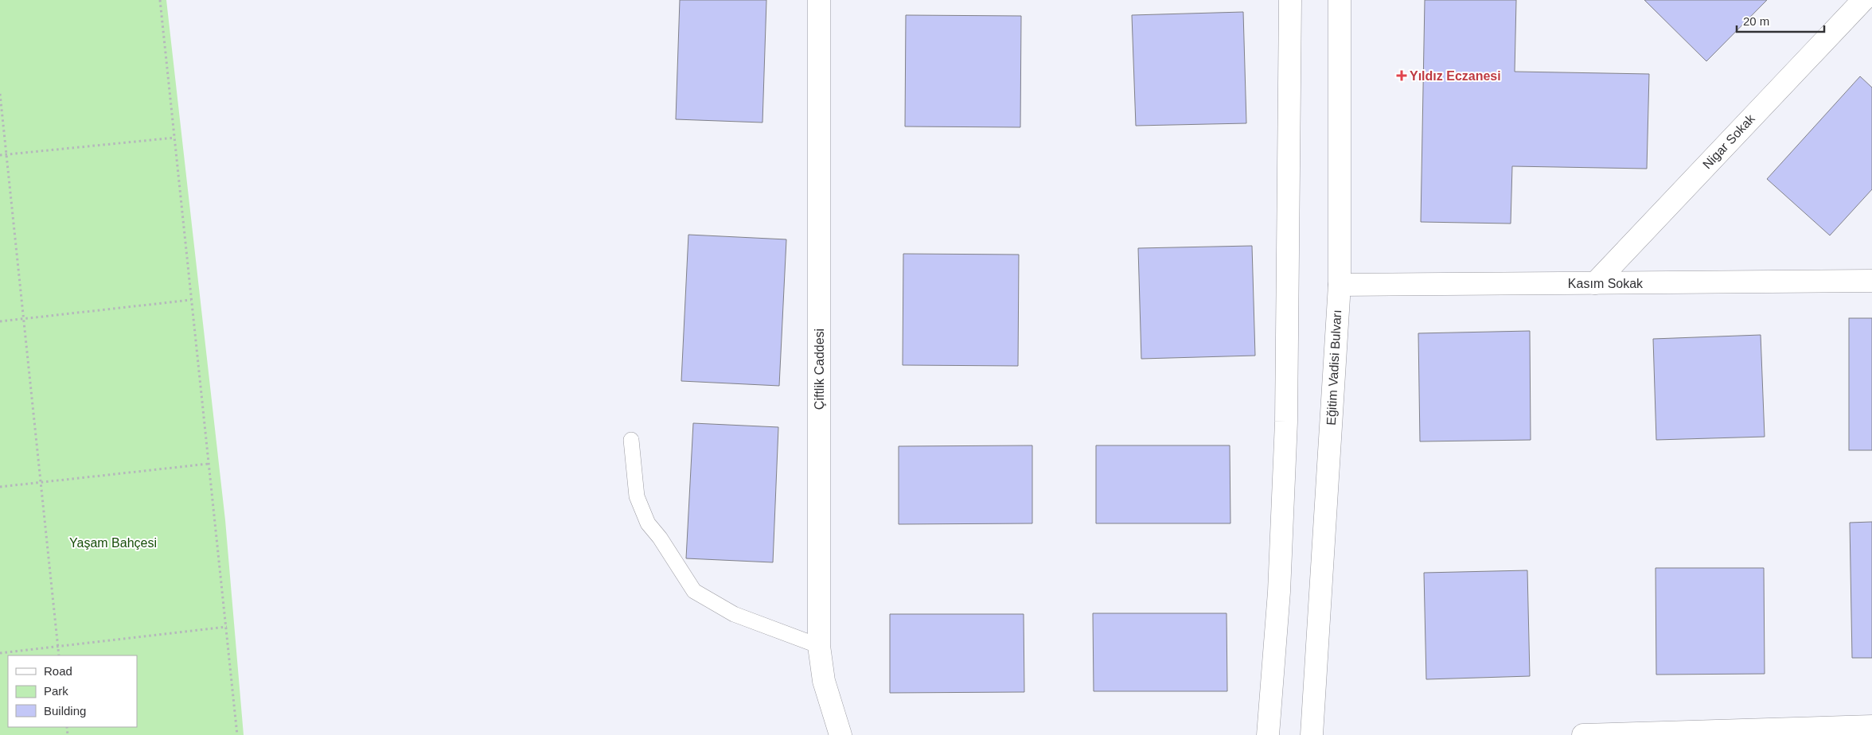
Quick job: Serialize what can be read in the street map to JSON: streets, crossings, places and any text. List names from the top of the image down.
{
  "streets": {
    "street": [
      "Nigar Sokak",
      "Kasım Sokak",
      "Eğitim Vadisi Bulvarı",
      "Çiftlik Caddesi"
    ]
  },
  "crossings": [
    ["Nigar Sokak", "Kasım Sokak"],
    ["Kasım Sokak", "Eğitim Vadisi Bulvarı"]
  ],
  "parks": ["Yaşam Bahçesi"],
  "places": {
    "health": ["Yıldız Eczanesi"]
  },
  "legend": ["Road", "Park", "Building"],
  "scale_bar": "20 m"
}
